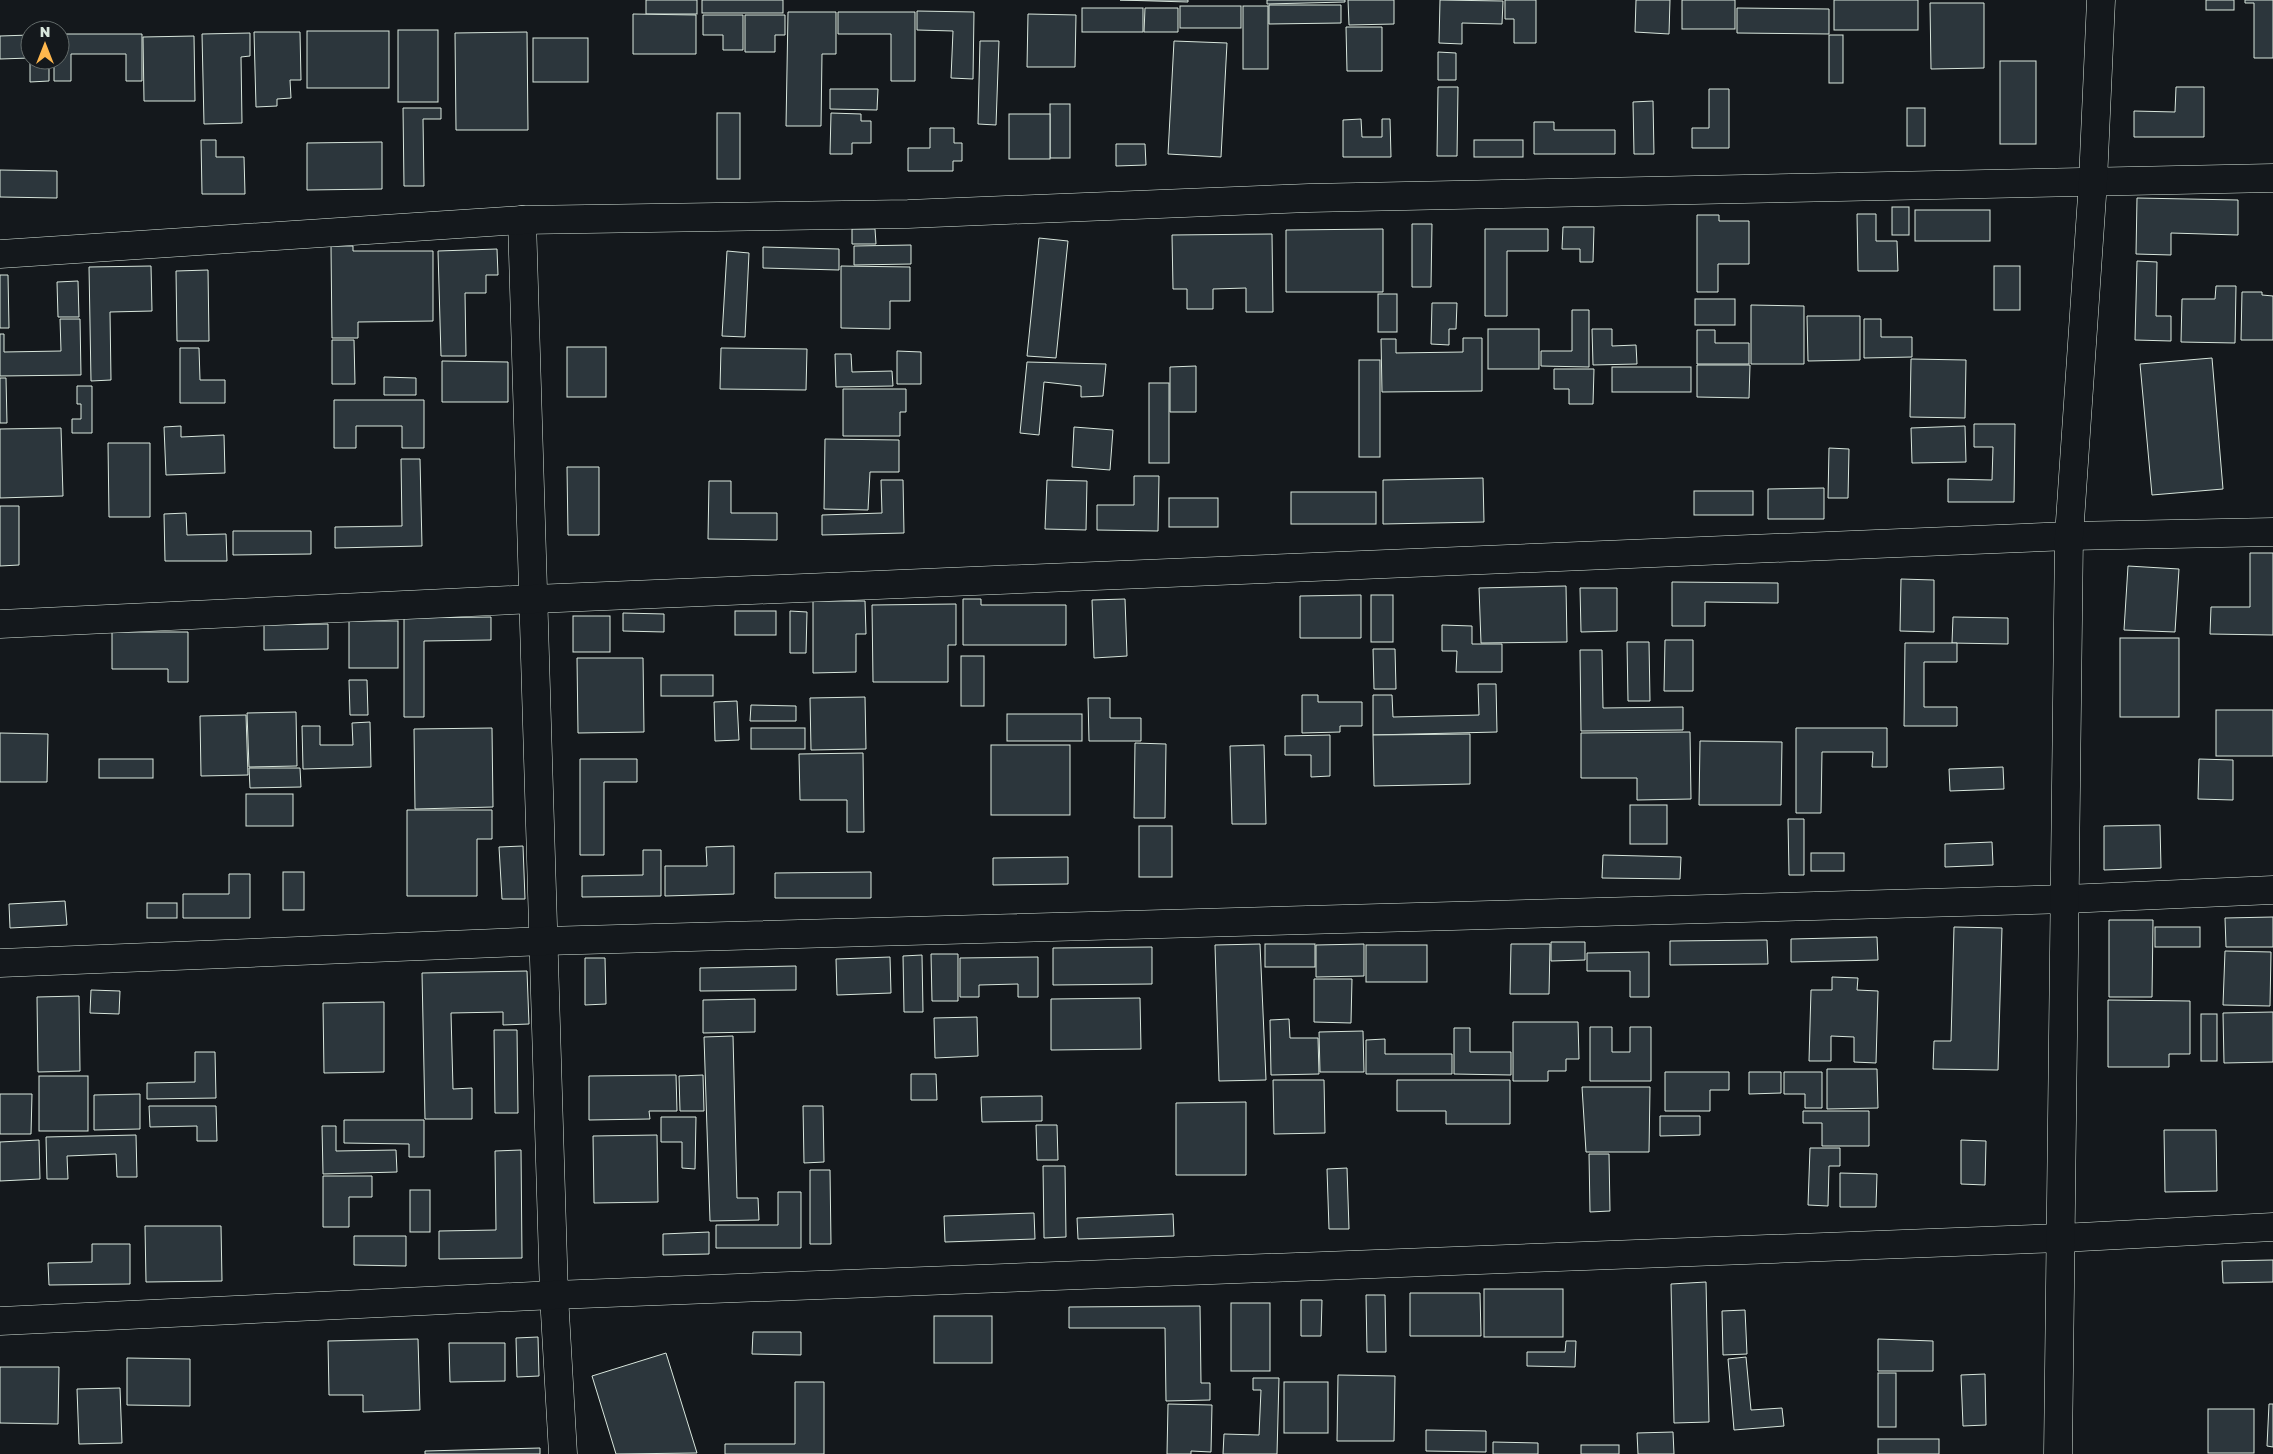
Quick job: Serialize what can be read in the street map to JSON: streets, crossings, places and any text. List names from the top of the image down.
{
  "north": "top"
}
